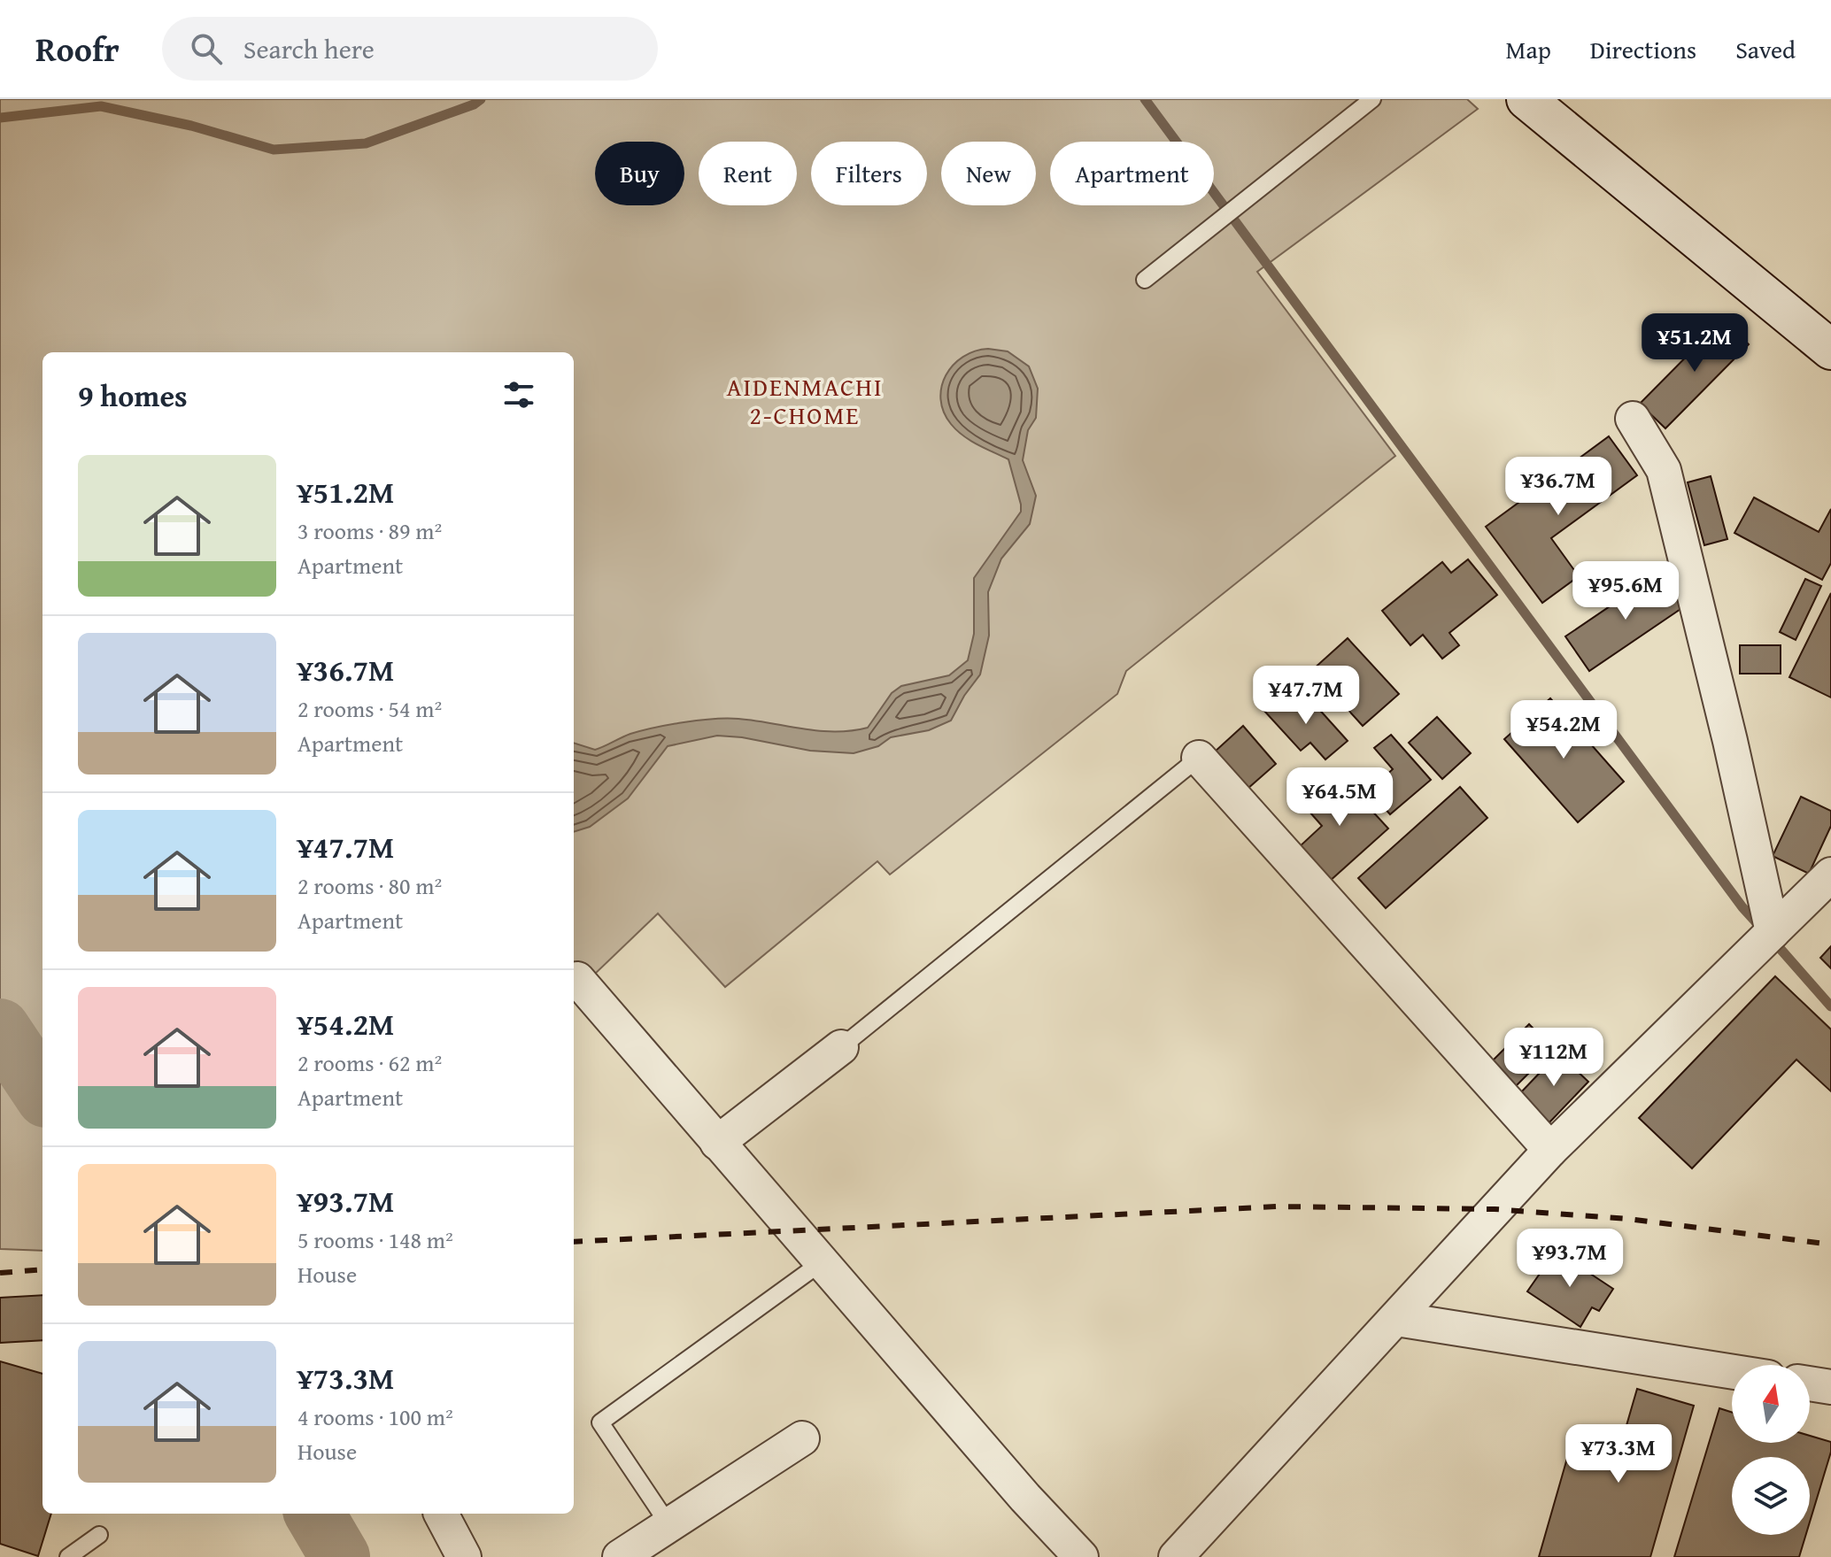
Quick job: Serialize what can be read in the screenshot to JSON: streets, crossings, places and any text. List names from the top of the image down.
{
  "districts": ["AIDENMACHI 2-CHOME"],
  "north": "top",
  "page": {
    "header": "Roofr",
    "search": "Search here",
    "nav": ["Map", "Directions", "Saved"],
    "chip": [
      "Buy",
      "Rent",
      "Filters",
      "New",
      "Apartment"
    ],
    "price": [
      "¥51.2M",
      "¥36.7M",
      "¥95.6M",
      "¥47.7M",
      "¥54.2M",
      "¥64.5M",
      "¥112M",
      "¥93.7M",
      "¥73.3M"
    ],
    "heading": "9 homes",
    "list": [
      {
        "name": "¥51.2M",
        "note": "3 rooms · 89 m² · Apartment"
      },
      {
        "name": "¥36.7M",
        "note": "2 rooms · 54 m² · Apartment"
      },
      {
        "name": "¥47.7M",
        "note": "2 rooms · 80 m² · Apartment"
      },
      {
        "name": "¥54.2M",
        "note": "2 rooms · 62 m² · Apartment"
      },
      {
        "name": "¥93.7M",
        "note": "5 rooms · 148 m² · House"
      },
      {
        "name": "¥73.3M",
        "note": "4 rooms · 100 m² · House"
      }
    ]
  }
}
